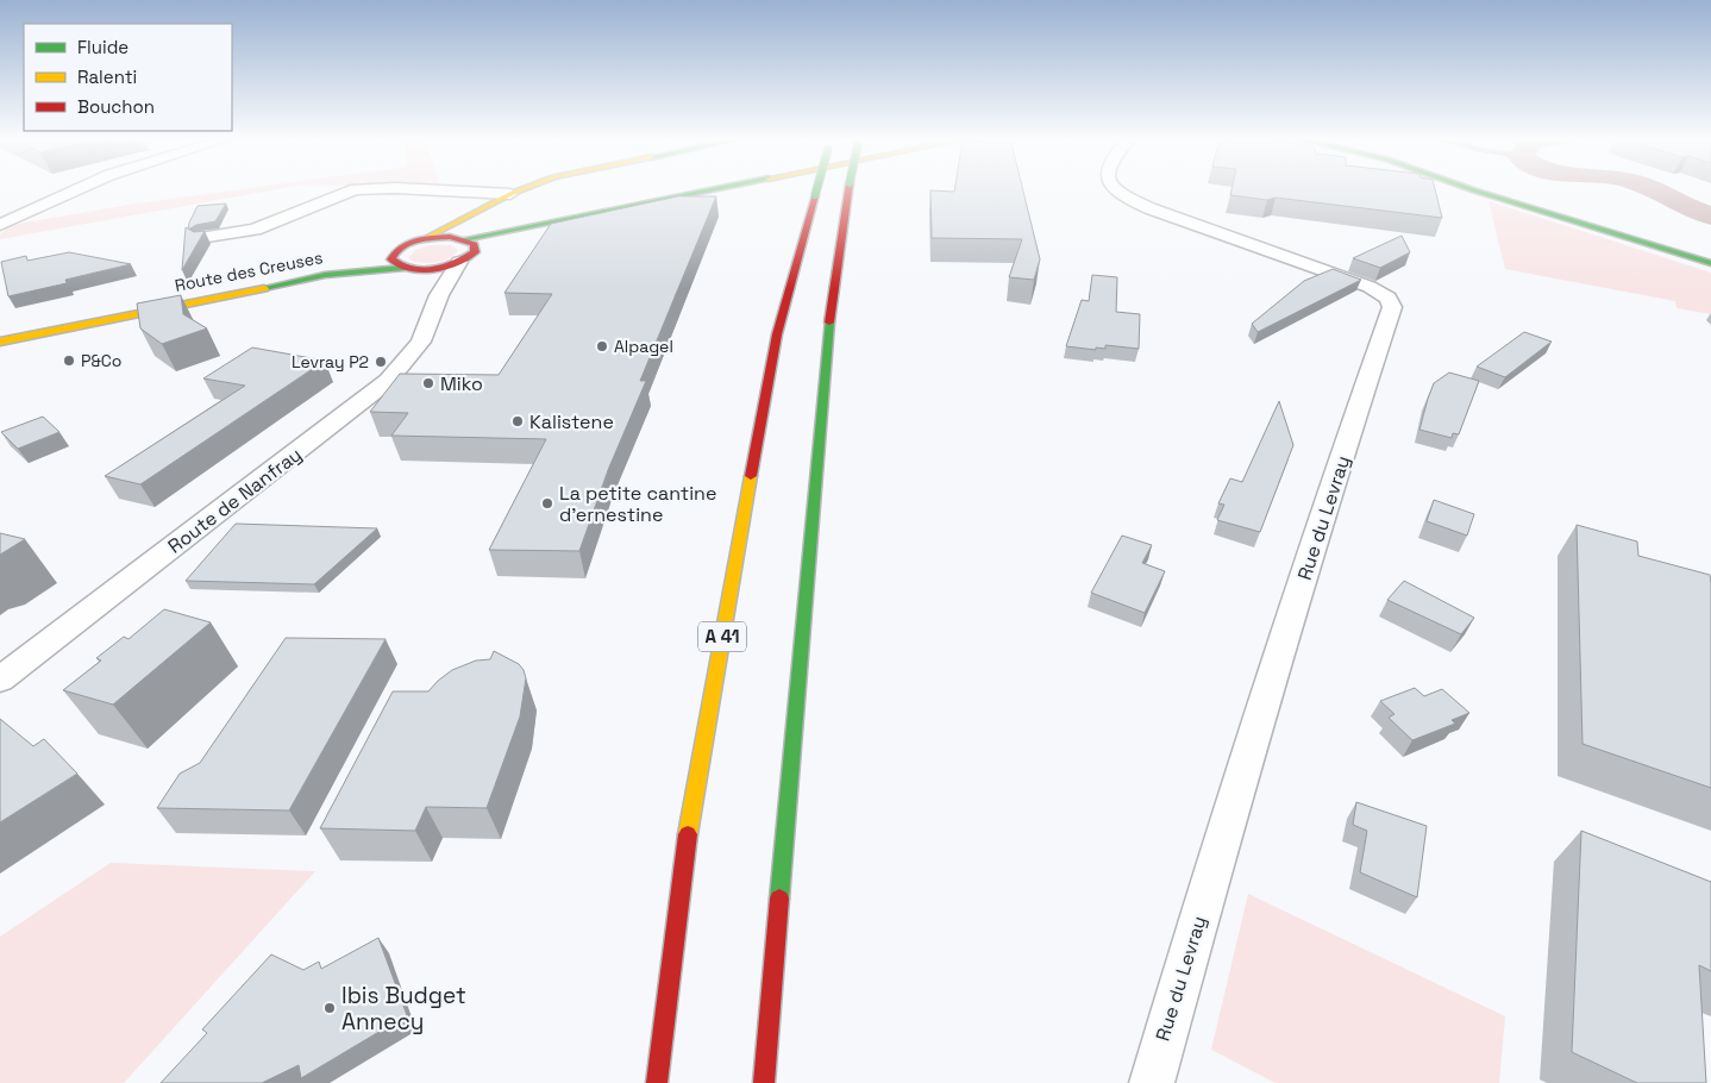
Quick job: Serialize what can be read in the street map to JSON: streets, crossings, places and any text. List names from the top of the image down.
{
  "streets": {
    "main road": ["Route des Creuses", "A 41"],
    "street": ["Route de Nanfray", "Rue du Levray"]
  },
  "crossings": [
    ["Route des Creuses", "Route de Nanfray"]
  ],
  "places": [
    "Alpagel",
    "P&Co",
    "Levray P2",
    "Miko",
    "Kalistene",
    "La petite cantine d'ernestine",
    "Ibis Budget Annecy"
  ],
  "legend": ["Fluide", "Ralenti", "Bouchon"]
}
